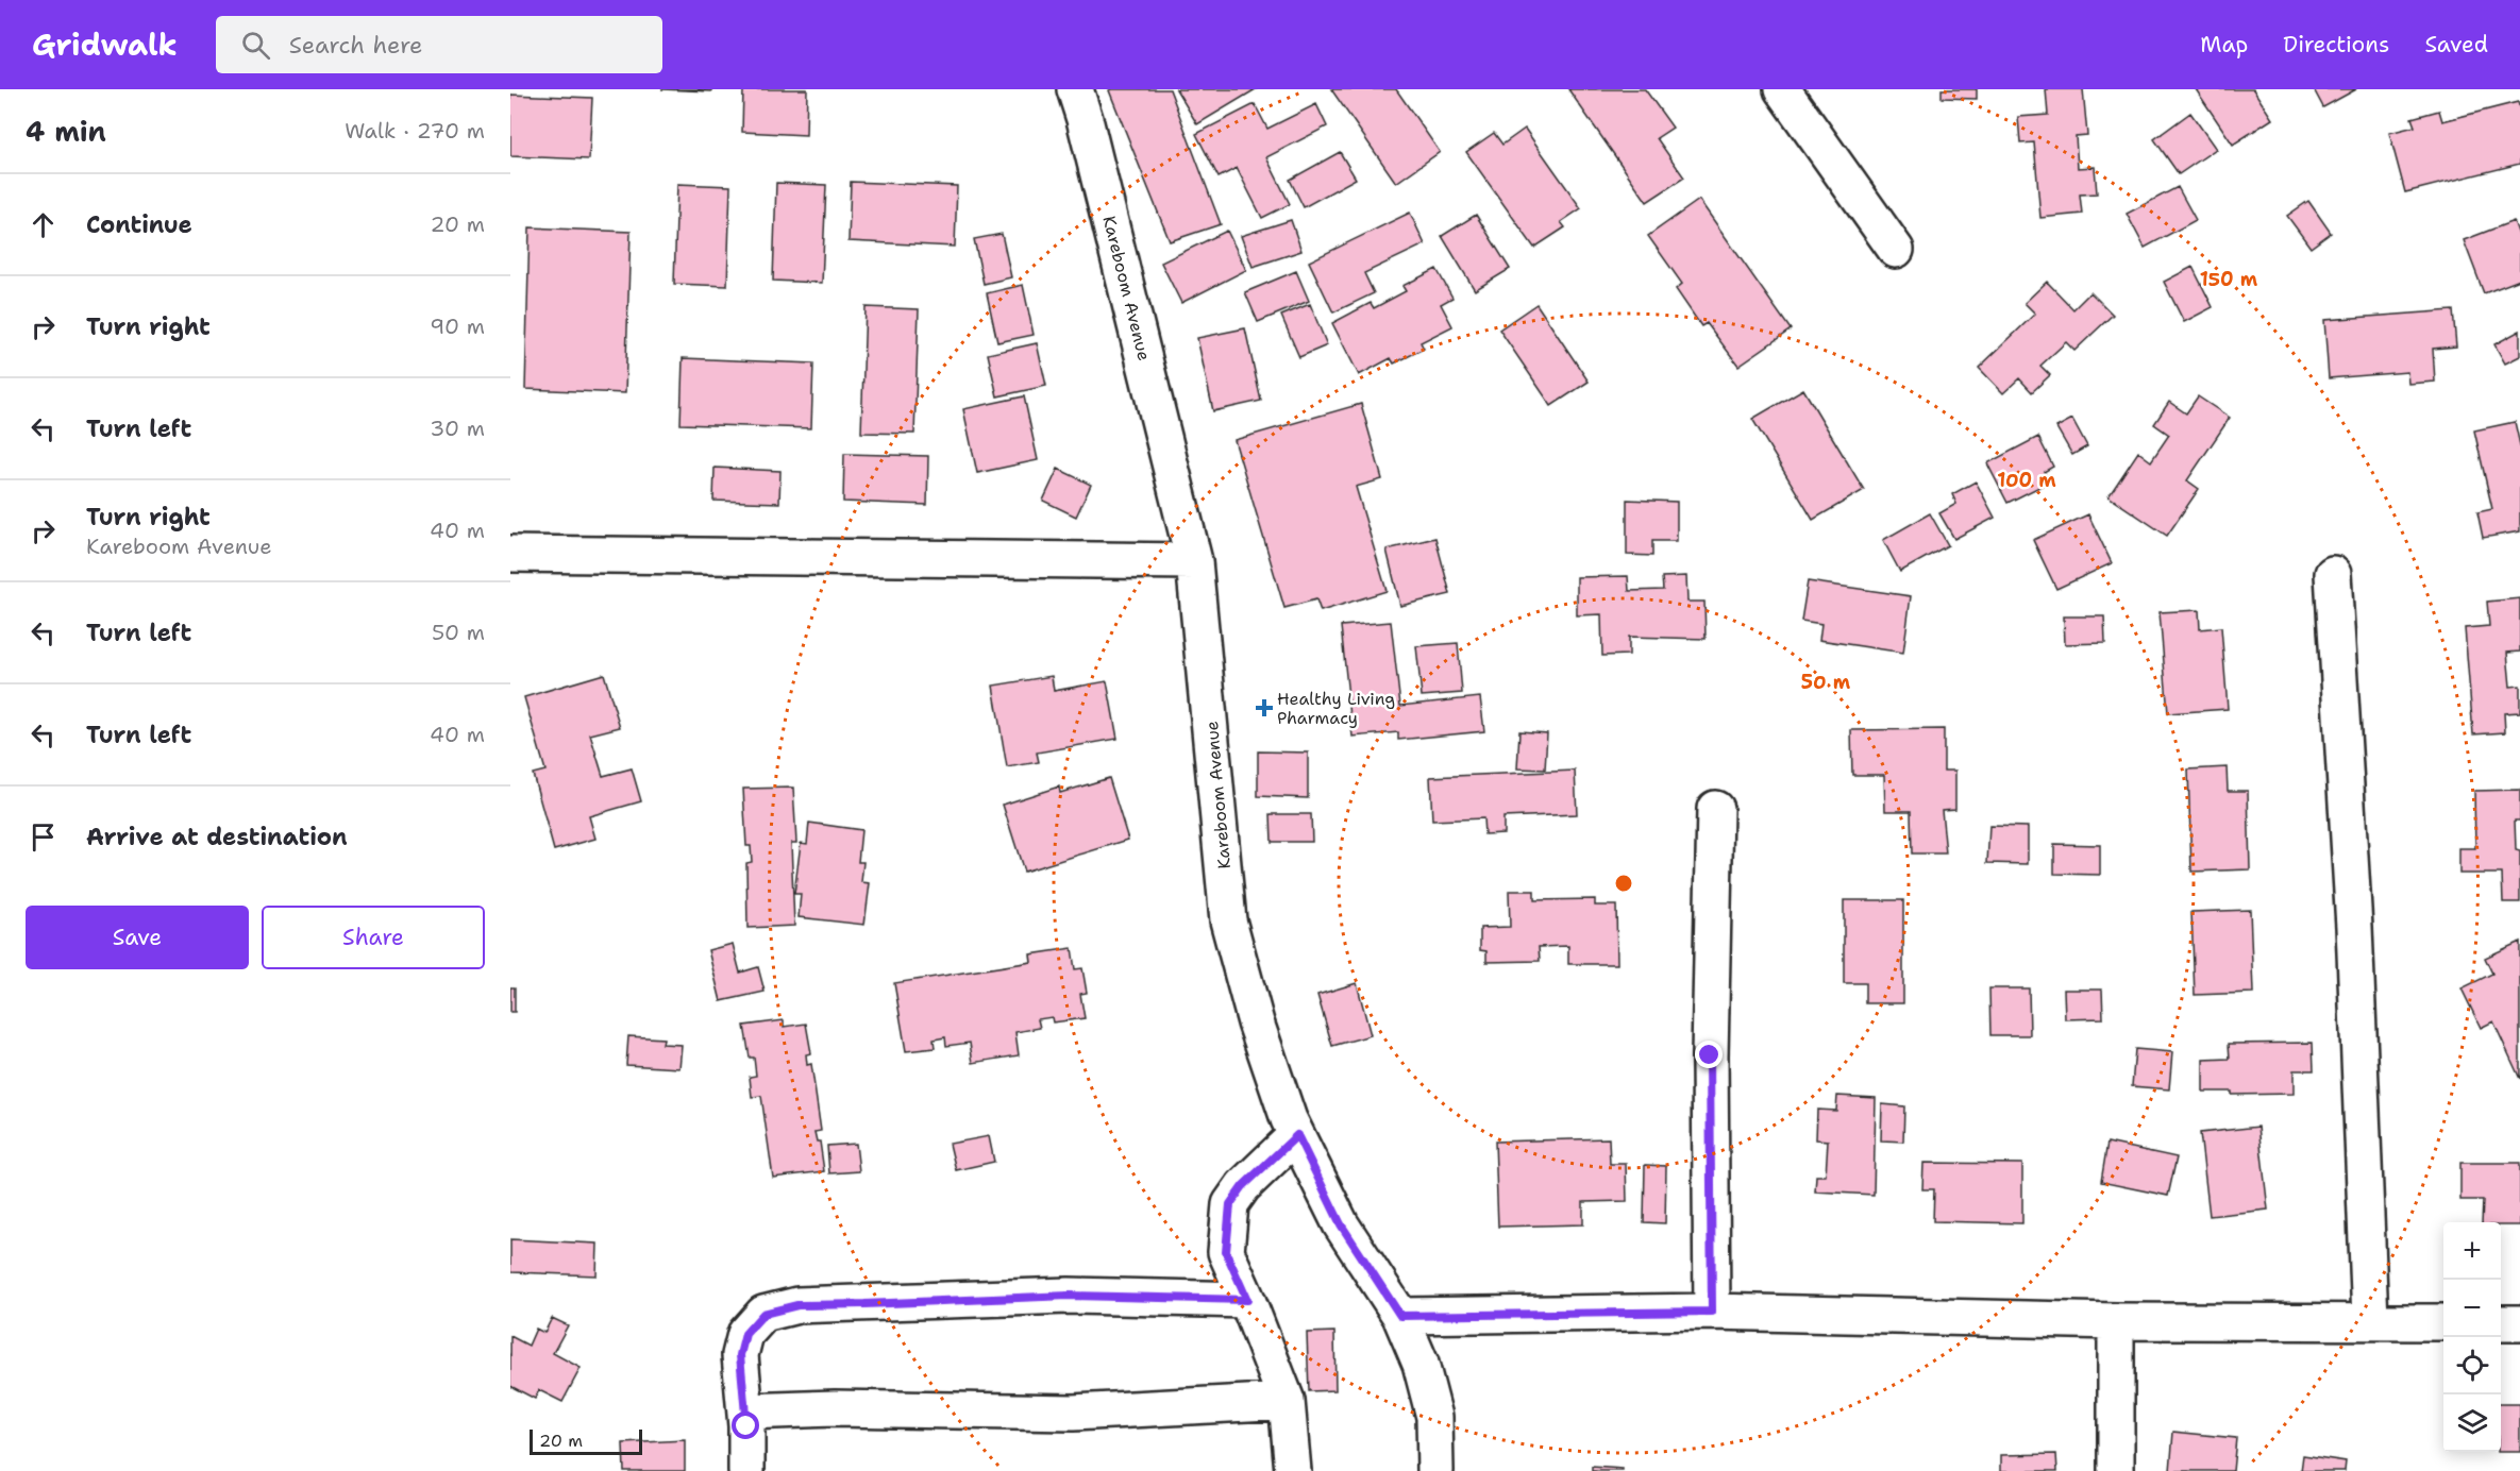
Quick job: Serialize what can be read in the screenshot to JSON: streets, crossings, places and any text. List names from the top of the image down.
{
  "streets": {
    "street": ["Kareboom Avenue"]
  },
  "places": {
    "health": ["Healthy Living Pharmacy"]
  },
  "scale_bar": "20 m",
  "page": {
    "header": "Gridwalk",
    "search": "Search here",
    "nav": ["Map", "Directions", "Saved"],
    "heading": ["4 min", "Walk · 270 m"],
    "list": [
      ["Continue", "20 m"],
      ["Turn right", "90 m"],
      ["Turn left", "30 m"],
      ["Turn right", "Kareboom Avenue", "40 m"],
      ["Turn left", "50 m"],
      ["Turn left", "40 m"],
      "Arrive at destination"
    ],
    "buttons": ["Save", "Share"],
    "map_buttons": ["+", "−"],
    "scale": "20 m"
  },
  "rings": ["150 m", "100 m", "50 m"]
}
